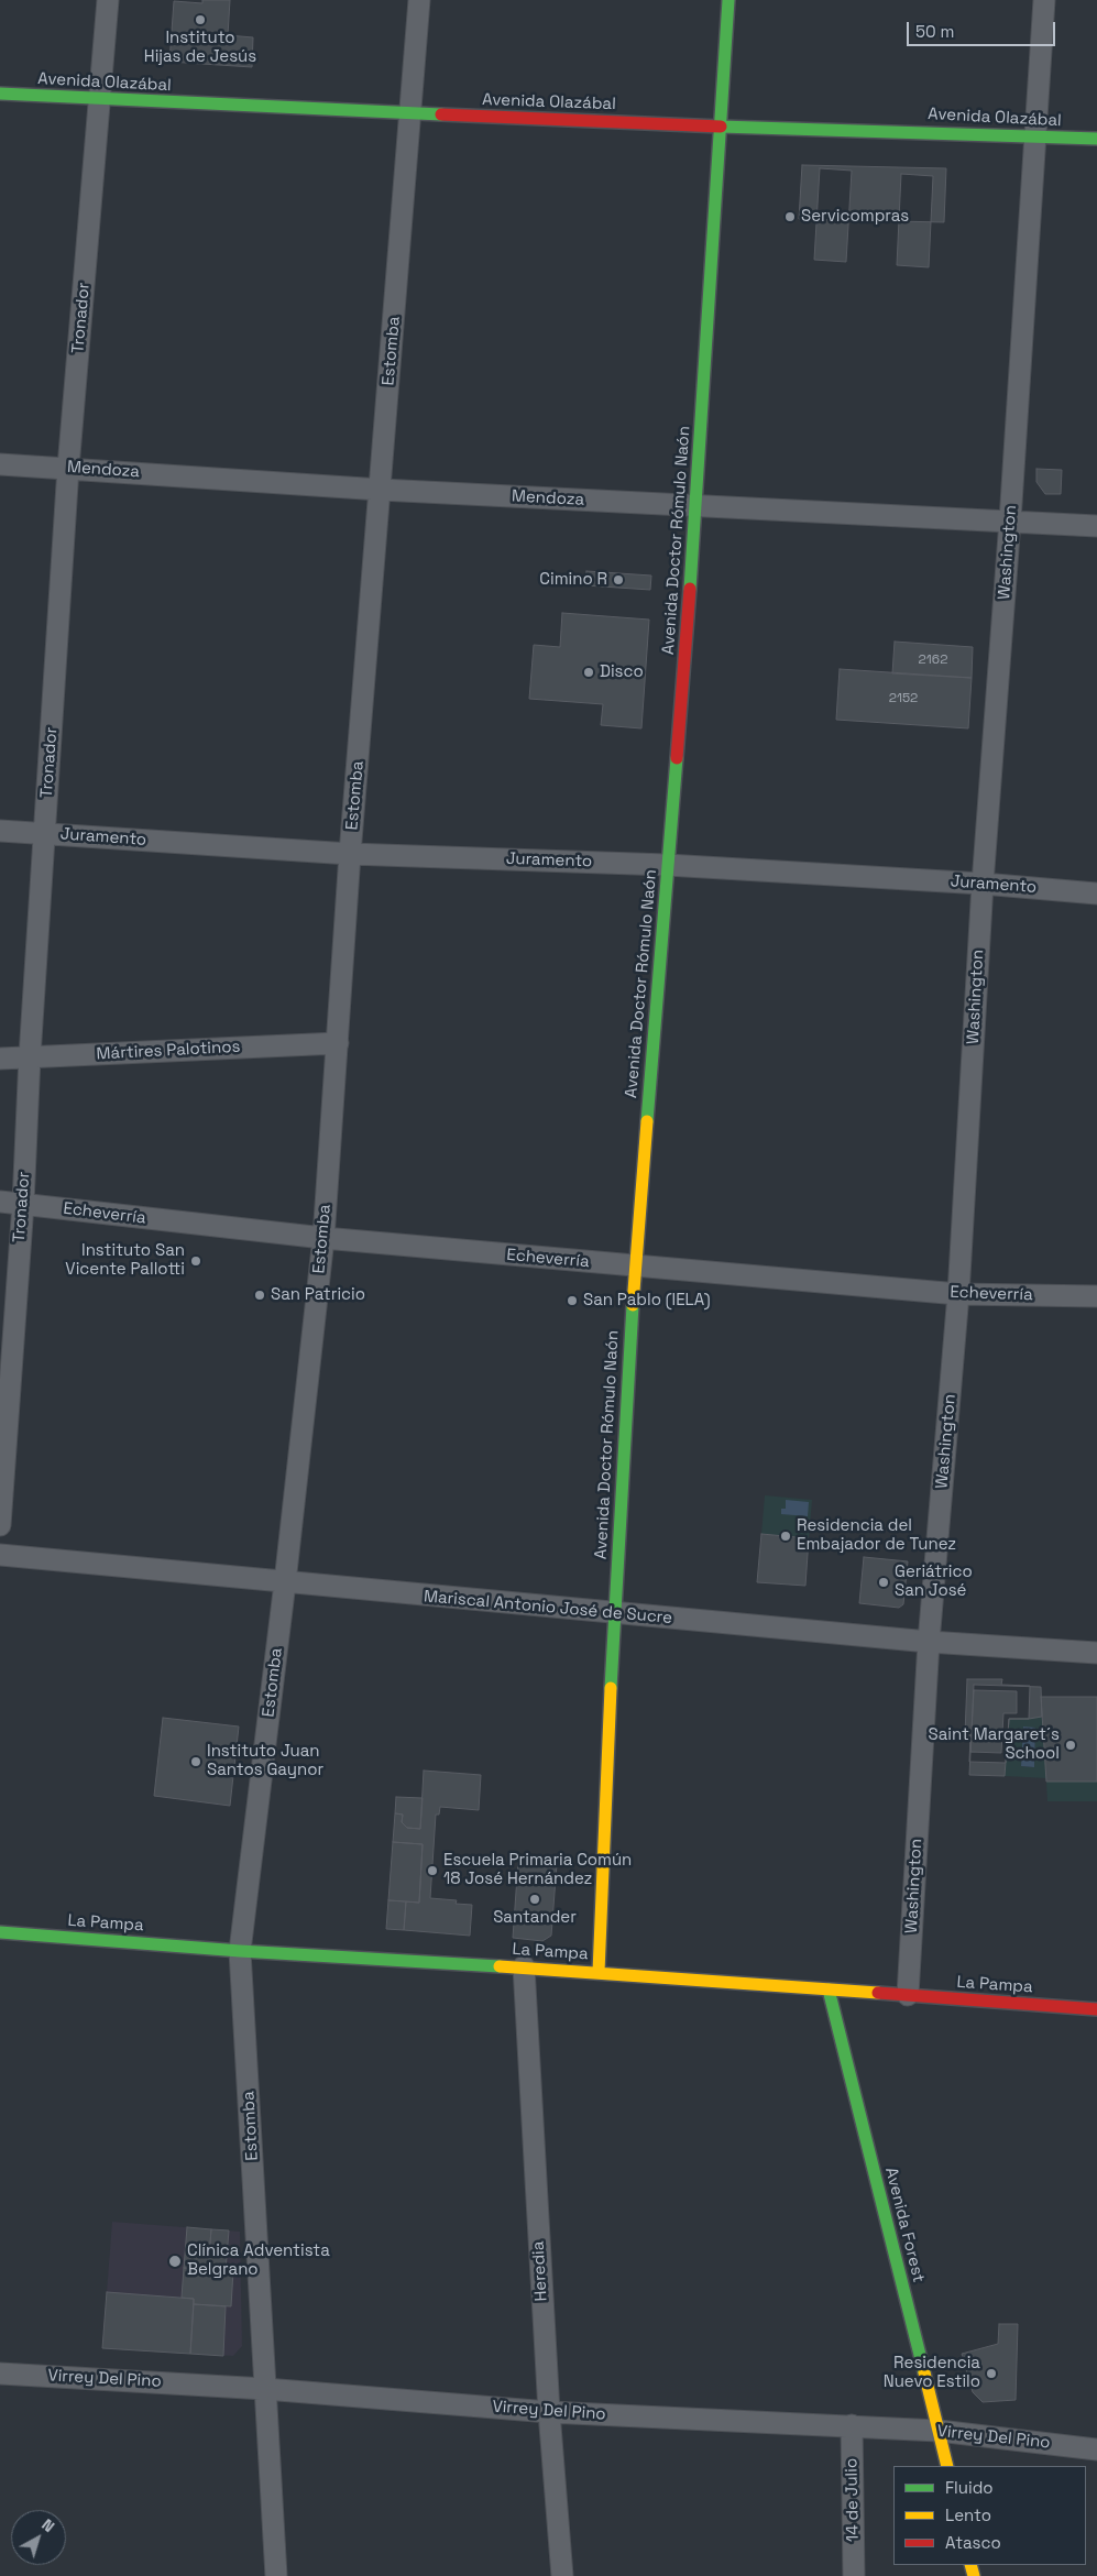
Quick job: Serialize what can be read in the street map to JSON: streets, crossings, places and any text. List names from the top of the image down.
{
  "streets": {
    "street": [
      "Avenida Olazábal",
      "Tronador",
      "Estomba",
      "Mendoza",
      "Avenida Doctor Rómulo Naón",
      "Washington",
      "Juramento",
      "Mártires Palotinos",
      "Echeverría",
      "Mariscal Antonio José de Sucre",
      "La Pampa",
      "Avenida Forest",
      "Heredia",
      "Virrey Del Pino",
      "14 de Julio"
    ]
  },
  "crossings": [
    ["Avenida Olazábal", "Tronador"],
    ["Avenida Olazábal", "Estomba"],
    ["Avenida Olazábal", "Avenida Doctor Rómulo Naón"],
    ["Avenida Olazábal", "Washington"],
    ["Tronador", "Mendoza"],
    ["Tronador", "Juramento"],
    ["Tronador", "Mártires Palotinos"],
    ["Tronador", "Echeverría"],
    ["Estomba", "Mendoza"],
    ["Estomba", "Juramento"],
    ["Estomba", "Mártires Palotinos"],
    ["Estomba", "Echeverría"],
    ["Estomba", "Mariscal Antonio José de Sucre"],
    ["Estomba", "La Pampa"],
    ["Estomba", "Virrey Del Pino"],
    ["Mendoza", "Avenida Doctor Rómulo Naón"],
    ["Mendoza", "Washington"],
    ["Avenida Doctor Rómulo Naón", "Juramento"],
    ["Avenida Doctor Rómulo Naón", "Echeverría"],
    ["Avenida Doctor Rómulo Naón", "Mariscal Antonio José de Sucre"],
    ["Avenida Doctor Rómulo Naón", "La Pampa"],
    ["Washington", "Juramento"],
    ["Washington", "Echeverría"],
    ["Washington", "Mariscal Antonio José de Sucre"],
    ["Washington", "La Pampa"],
    ["La Pampa", "Avenida Forest"],
    ["La Pampa", "Heredia"],
    ["Avenida Forest", "Virrey Del Pino"],
    ["Heredia", "Virrey Del Pino"],
    ["Virrey Del Pino", "14 de Julio"]
  ],
  "places": [
    "Instituto Hijas de Jesús",
    "Servicompras",
    "Cimino R",
    "Disco",
    "Instituto San Vicente Pallotti",
    "San Patricio",
    "San Pablo (IELA)",
    "Residencia del Embajador de Tunez",
    "Geriátrico San José",
    "Saint Margaret´s School",
    "Instituto Juan Santos Gaynor",
    "Escuela Primaria Común 18 José Hernández",
    "Santander",
    "Clínica Adventista Belgrano",
    "Residencia Nuevo Estilo"
  ],
  "house_numbers": ["2162", "2152"],
  "legend": ["Fluido", "Lento", "Atasco"],
  "scale_bar": "50 m",
  "north": "top right"
}
